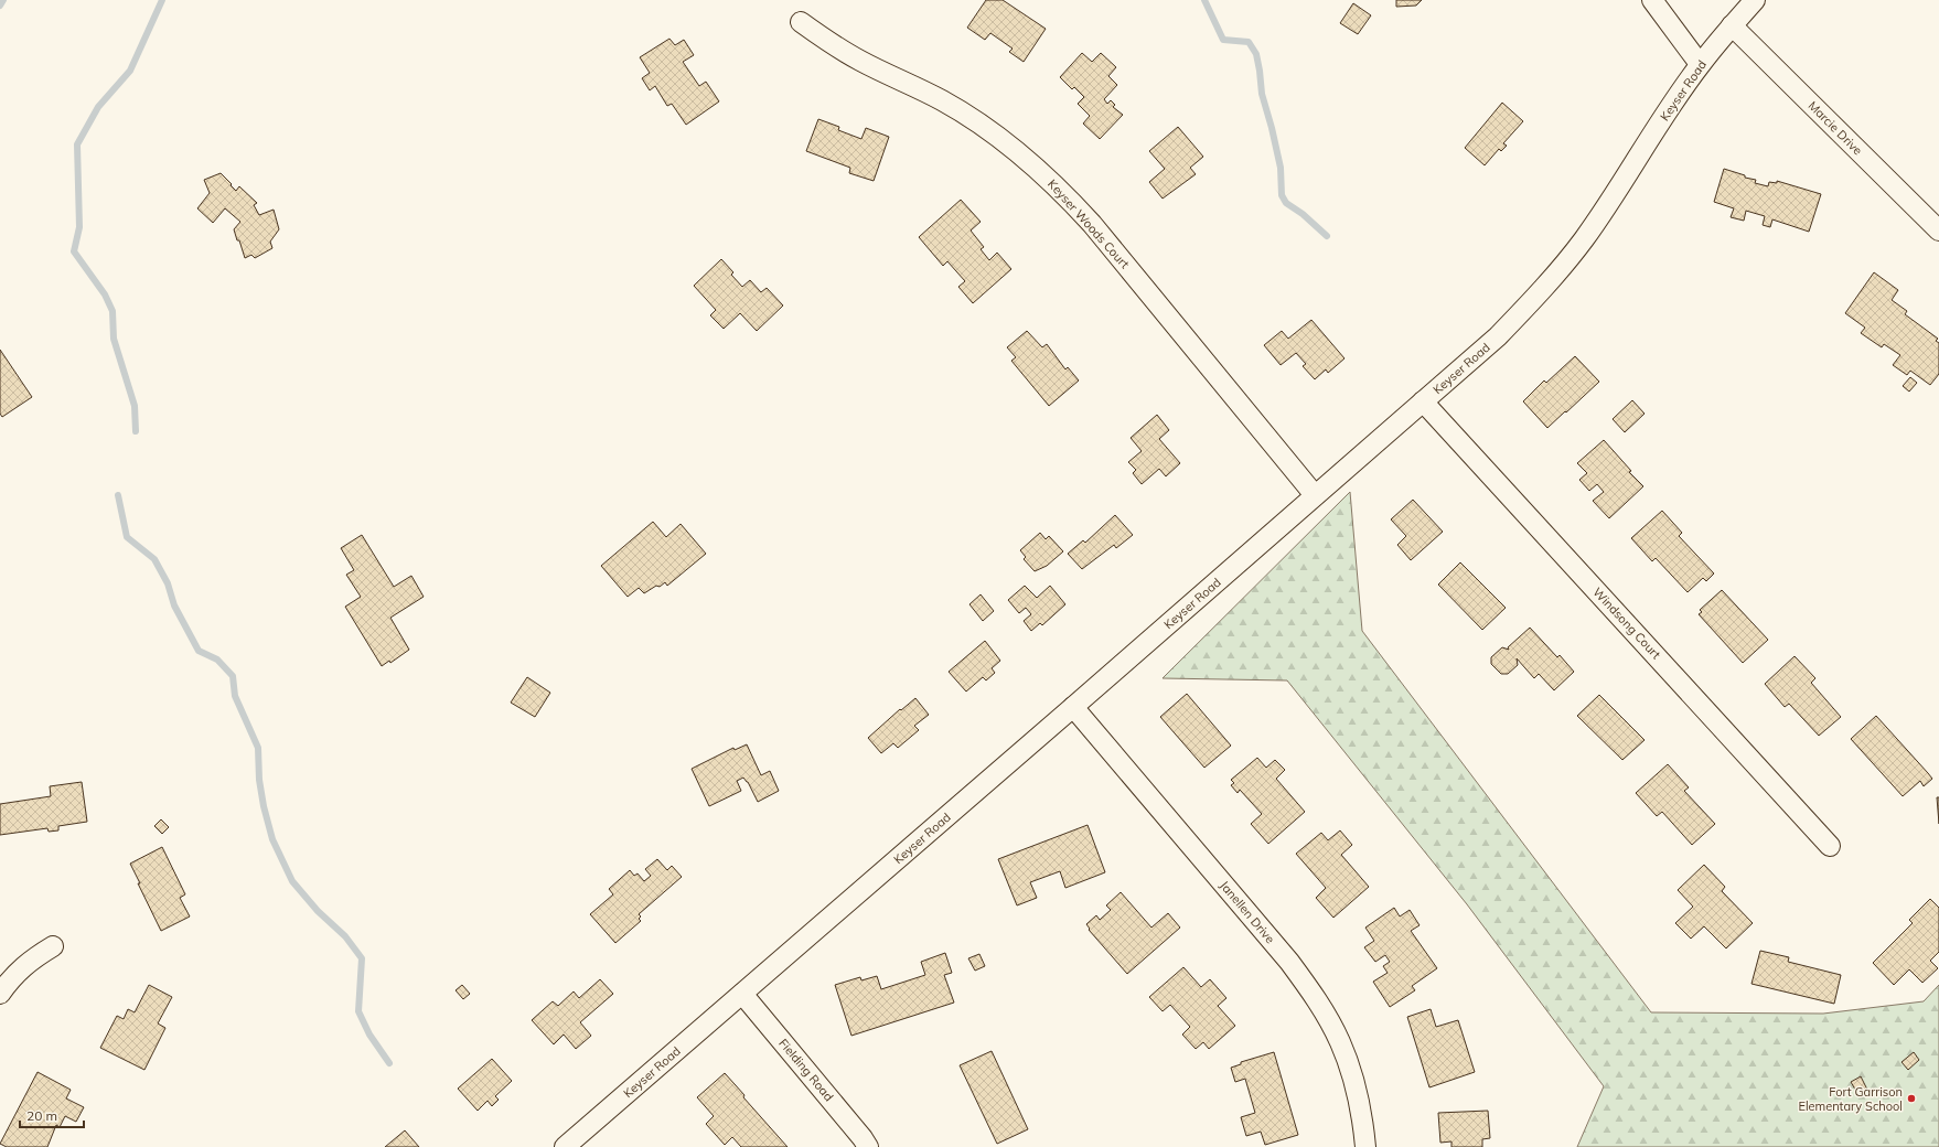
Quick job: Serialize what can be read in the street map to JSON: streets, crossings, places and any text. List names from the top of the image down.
{
  "streets": {
    "street": [
      "Keyser Road",
      "Marcie Drive",
      "Keyser Woods Court",
      "Windsong Court",
      "Janellen Drive",
      "Fielding Road"
    ]
  },
  "crossings": [
    ["Keyser Road", "Marcie Drive"],
    ["Keyser Road", "Keyser Woods Court"],
    ["Keyser Road", "Windsong Court"],
    ["Keyser Road", "Janellen Drive"],
    ["Keyser Road", "Fielding Road"]
  ],
  "places": ["Fort Garrison Elementary School"],
  "scale_bar": "20 m"
}
